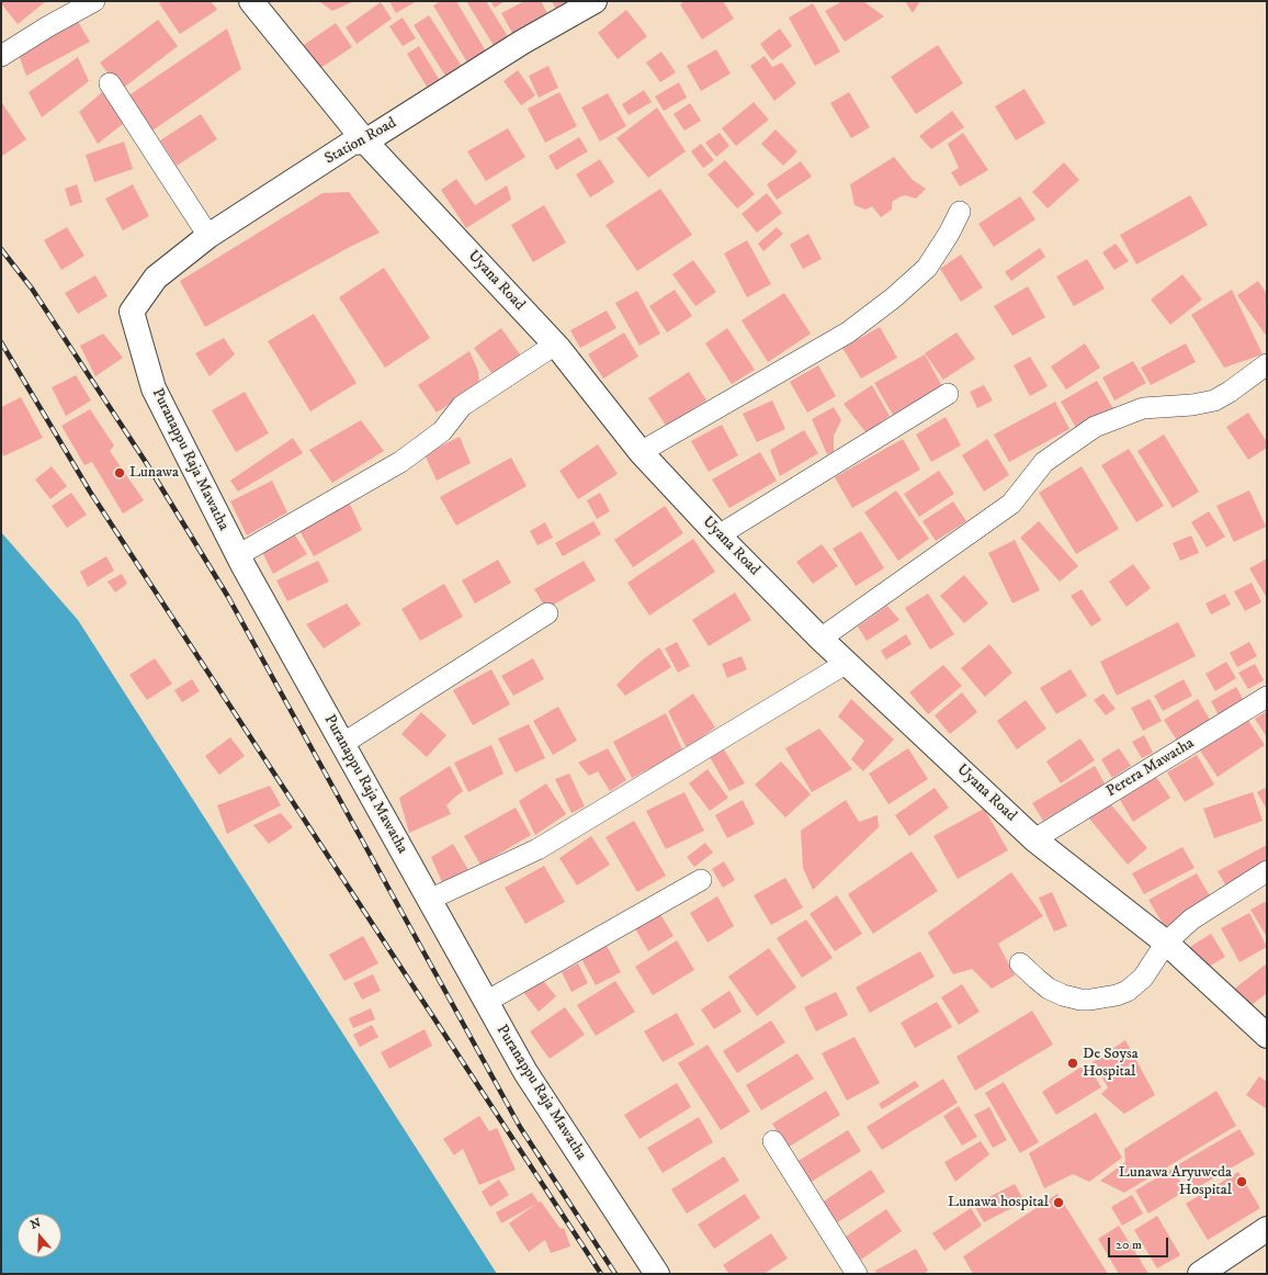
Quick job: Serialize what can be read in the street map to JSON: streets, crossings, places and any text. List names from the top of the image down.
{
  "streets": {
    "street": [
      "Station Road",
      "Uyana Road",
      "Puranappu Raja Mawatha",
      "Perera Mawatha"
    ]
  },
  "crossings": [
    ["Station Road", "Uyana Road"],
    ["Station Road", "Puranappu Raja Mawatha"],
    ["Uyana Road", "Perera Mawatha"]
  ],
  "places": [
    "Lunawa",
    "De Soysa Hospital",
    "Lunawa Aryuweda Hospital",
    "Lunawa hospital"
  ],
  "scale_bar": "20 m",
  "north": "top"
}
